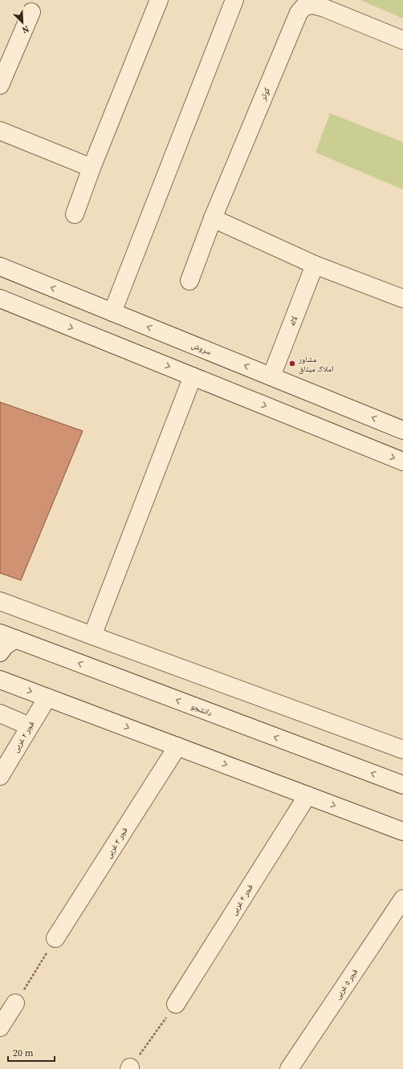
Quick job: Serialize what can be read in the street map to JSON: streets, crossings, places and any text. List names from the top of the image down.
{
  "streets": {
    "street": [
      "کوثر",
      "لاله",
      "سروش",
      "دانشجو",
      "فجر ۲ غربی",
      "فجر ۳ غربی",
      "فجر ۴ غربی",
      "فجر ۵ غربی"
    ]
  },
  "crossings": [
    ["لاله", "سروش"]
  ],
  "places": ["مشاور املاک میثاق"],
  "scale_bar": "20 m",
  "north": "bottom right"
}
